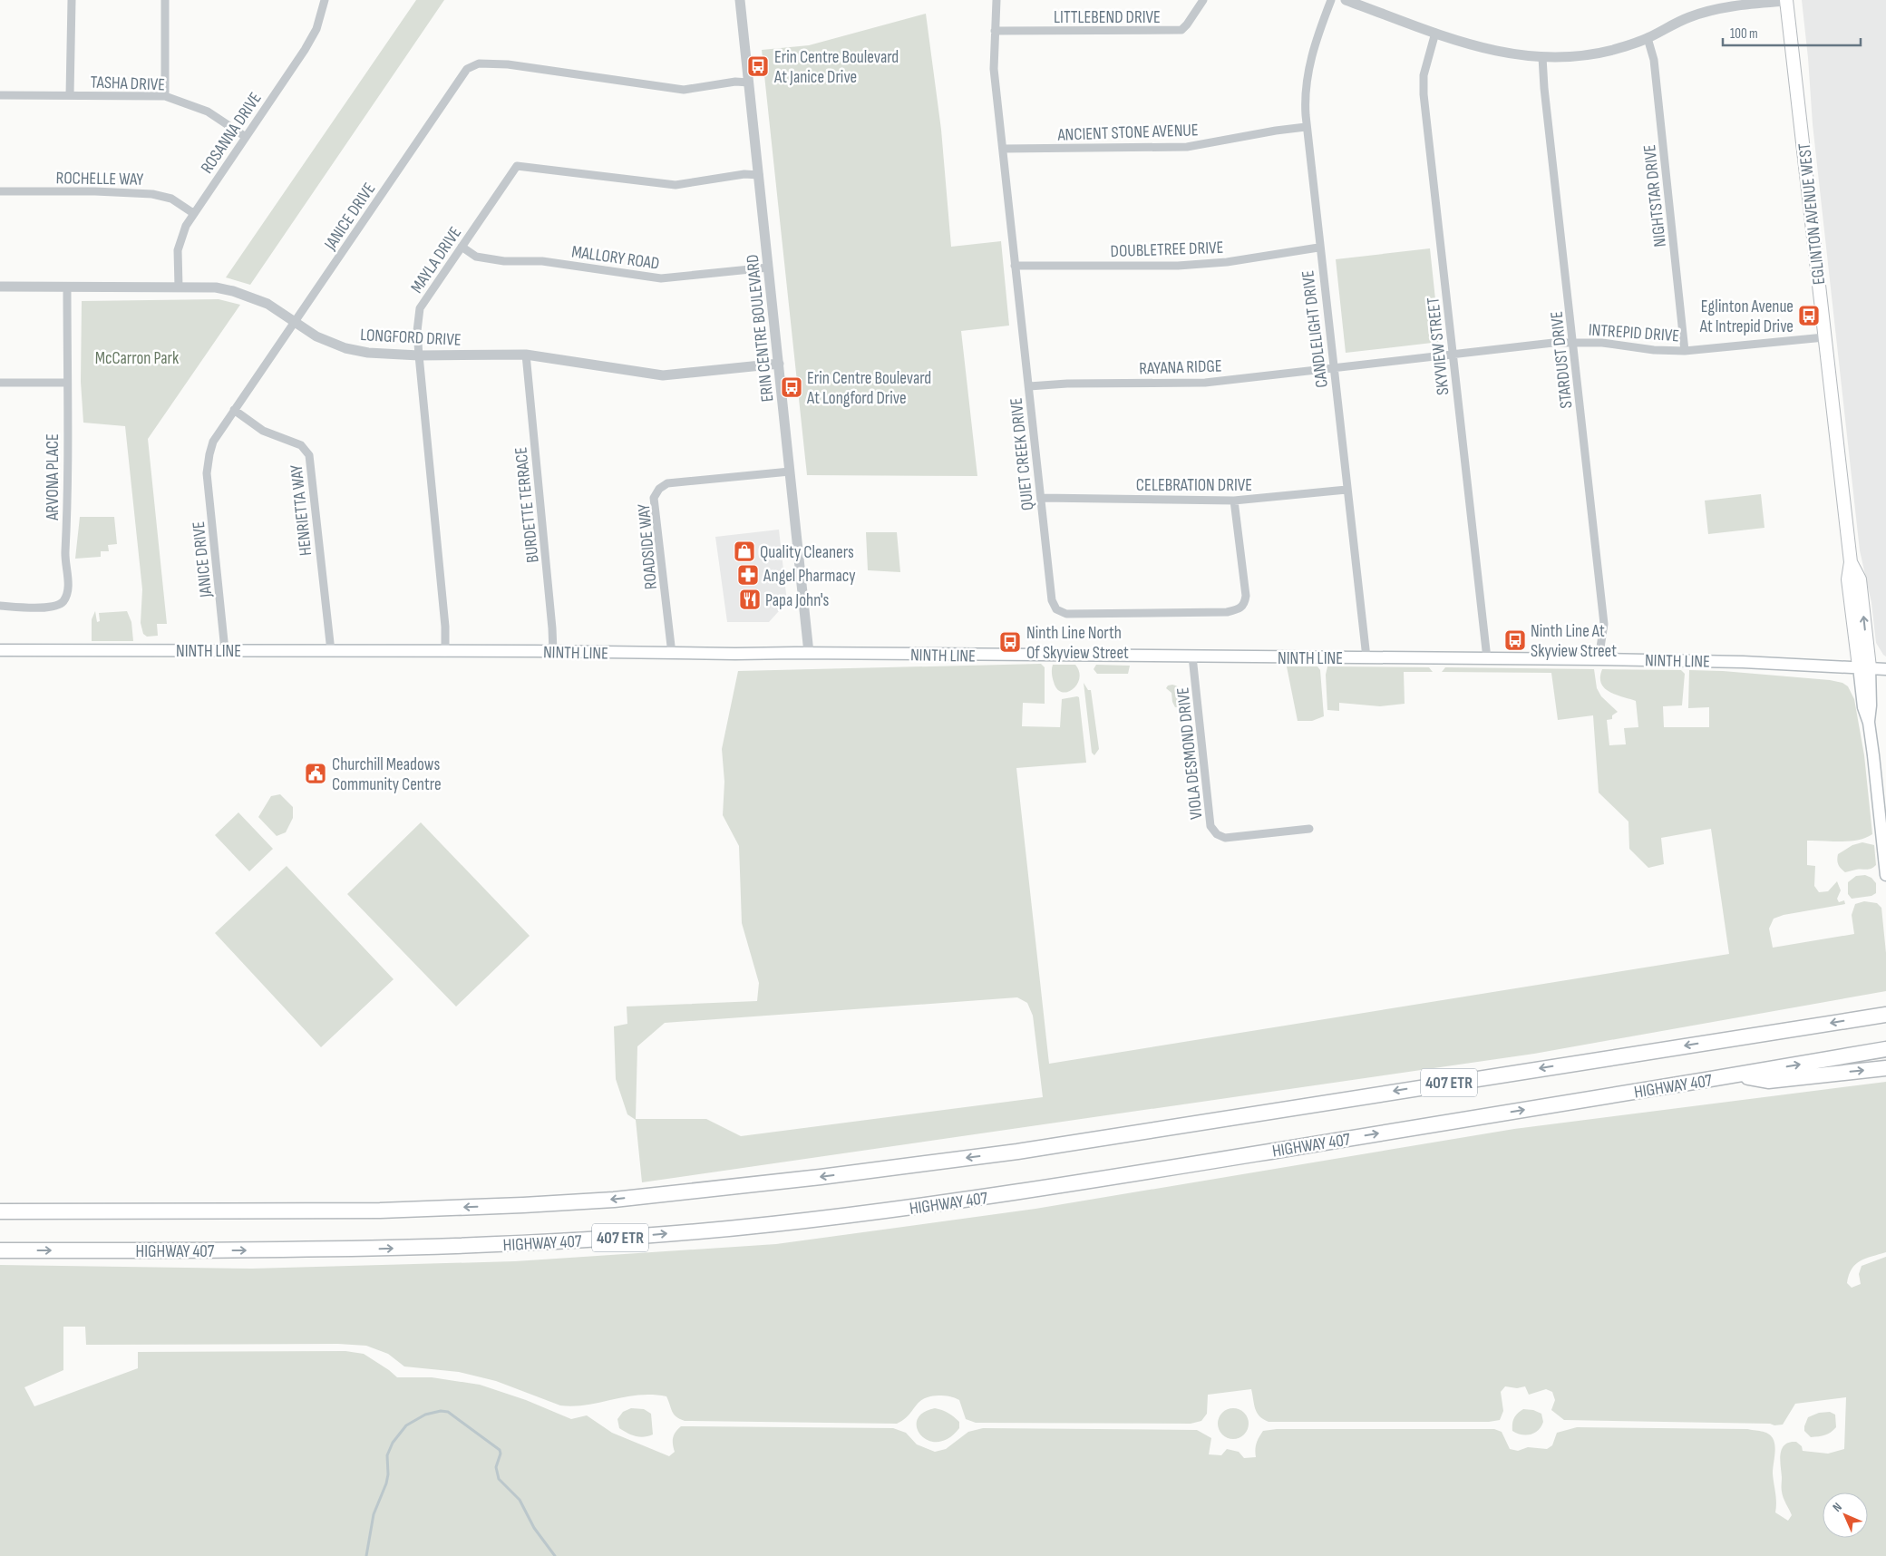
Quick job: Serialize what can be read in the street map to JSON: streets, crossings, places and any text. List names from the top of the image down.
{
  "streets": {
    "highway": ["407 ETR", "HIGHWAY 407"],
    "main road": ["EGLINTON AVENUE WEST", "NINTH LINE"],
    "street": [
      "LITTLEBEND DRIVE",
      "TASHA DRIVE",
      "ANCIENT STONE AVENUE",
      "ROSANNA DRIVE",
      "ROCHELLE WAY",
      "NIGHTSTAR DRIVE",
      "JANICE DRIVE",
      "DOUBLETREE DRIVE",
      "MALLORY ROAD",
      "MAYLA DRIVE",
      "ERIN CENTRE BOULEVARD",
      "CANDLELIGHT DRIVE",
      "INTREPID DRIVE",
      "LONGFORD DRIVE",
      "SKYVIEW STREET",
      "STARDUST DRIVE",
      "RAYANA RIDGE",
      "QUIET CREEK DRIVE",
      "ARVONA PLACE",
      "CELEBRATION DRIVE",
      "BURDETTE TERRACE",
      "HENRIETTA WAY",
      "ROADSIDE WAY",
      "VIOLA DESMOND DRIVE"
    ]
  },
  "crossings": [
    ["LITTLEBEND DRIVE", "QUIET CREEK DRIVE"],
    ["TASHA DRIVE", "ROSANNA DRIVE"],
    ["ANCIENT STONE AVENUE", "CANDLELIGHT DRIVE"],
    ["ANCIENT STONE AVENUE", "QUIET CREEK DRIVE"],
    ["ROSANNA DRIVE", "ROCHELLE WAY"],
    ["ROSANNA DRIVE", "LONGFORD DRIVE"],
    ["NIGHTSTAR DRIVE", "INTREPID DRIVE"],
    ["EGLINTON AVENUE WEST", "INTREPID DRIVE"],
    ["EGLINTON AVENUE WEST", "NINTH LINE"],
    ["JANICE DRIVE", "ERIN CENTRE BOULEVARD"],
    ["JANICE DRIVE", "LONGFORD DRIVE"],
    ["JANICE DRIVE", "HENRIETTA WAY"],
    ["JANICE DRIVE", "NINTH LINE"],
    ["DOUBLETREE DRIVE", "CANDLELIGHT DRIVE"],
    ["DOUBLETREE DRIVE", "QUIET CREEK DRIVE"],
    ["MALLORY ROAD", "MAYLA DRIVE"],
    ["MALLORY ROAD", "ERIN CENTRE BOULEVARD"],
    ["MAYLA DRIVE", "ERIN CENTRE BOULEVARD"],
    ["MAYLA DRIVE", "LONGFORD DRIVE"],
    ["MAYLA DRIVE", "NINTH LINE"],
    ["ERIN CENTRE BOULEVARD", "LONGFORD DRIVE"],
    ["ERIN CENTRE BOULEVARD", "ROADSIDE WAY"],
    ["ERIN CENTRE BOULEVARD", "NINTH LINE"],
    ["CANDLELIGHT DRIVE", "INTREPID DRIVE"],
    ["CANDLELIGHT DRIVE", "RAYANA RIDGE"],
    ["CANDLELIGHT DRIVE", "CELEBRATION DRIVE"],
    ["CANDLELIGHT DRIVE", "NINTH LINE"],
    ["INTREPID DRIVE", "SKYVIEW STREET"],
    ["INTREPID DRIVE", "STARDUST DRIVE"],
    ["INTREPID DRIVE", "RAYANA RIDGE"],
    ["LONGFORD DRIVE", "ARVONA PLACE"],
    ["LONGFORD DRIVE", "BURDETTE TERRACE"],
    ["SKYVIEW STREET", "NINTH LINE"],
    ["STARDUST DRIVE", "NINTH LINE"],
    ["RAYANA RIDGE", "QUIET CREEK DRIVE"],
    ["QUIET CREEK DRIVE", "CELEBRATION DRIVE"],
    ["BURDETTE TERRACE", "NINTH LINE"],
    ["HENRIETTA WAY", "NINTH LINE"],
    ["ROADSIDE WAY", "NINTH LINE"],
    ["NINTH LINE", "VIOLA DESMOND DRIVE"]
  ],
  "parks": ["McCarron Park"],
  "places": {
    "bus stop": [
      "Erin Centre Boulevard At Janice Drive",
      "Eglinton Avenue At Intrepid Drive",
      "Erin Centre Boulevard At Longford Drive",
      "Ninth Line At Skyview Street",
      "Ninth Line North Of Skyview Street"
    ],
    "shop": ["Quality Cleaners"],
    "pharmacy": ["Angel Pharmacy"],
    "restaurant": ["Papa John's"],
    "public building": ["Churchill Meadows Community Centre"]
  },
  "scale_bar": "100 m",
  "north": "top left"
}
